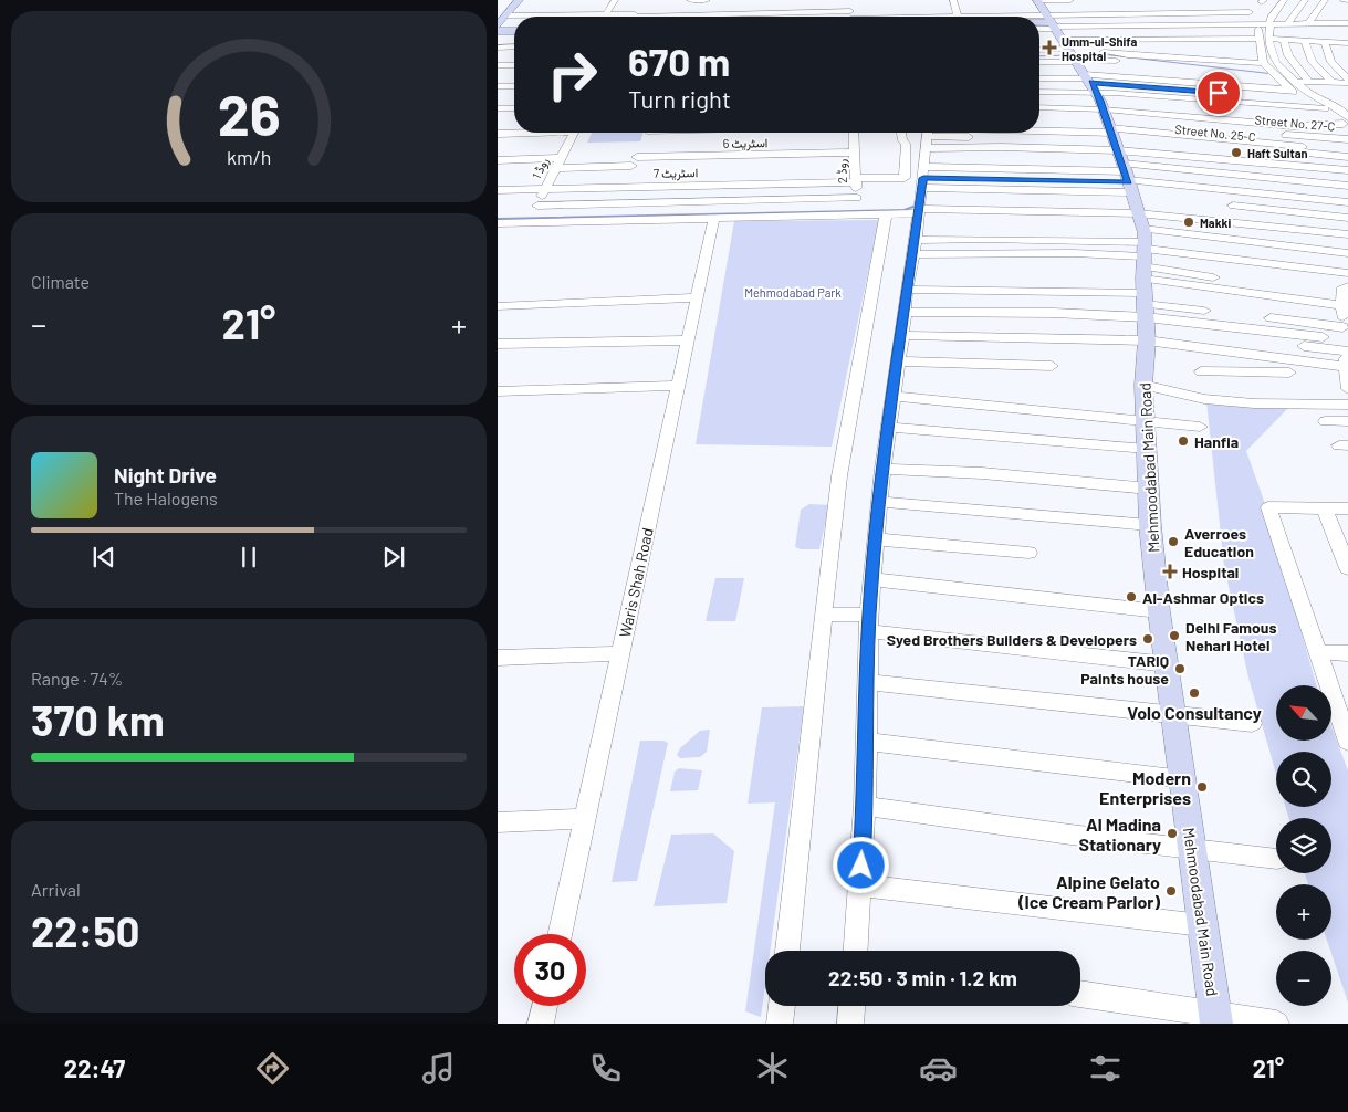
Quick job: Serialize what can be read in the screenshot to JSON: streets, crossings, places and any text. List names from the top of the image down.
{
  "streets": {
    "main road": ["Mehmoodabad Main Road"],
    "street": [
      "Street No. 27-C",
      "Street No. 25-C",
      "اسٹریٹ 6",
      "روڈ 1",
      "روڈ 2",
      "اسٹریٹ 7",
      "Waris Shah Road"
    ]
  },
  "crossings": [
    ["Street No. 27-C", "Street No. 25-C"],
    ["Street No. 27-C", "Mehmoodabad Main Road"],
    ["Street No. 25-C", "Mehmoodabad Main Road"],
    ["اسٹریٹ 6", "روڈ 2"],
    ["اسٹریٹ 6", "اسٹریٹ 7"],
    ["روڈ 1", "اسٹریٹ 7"],
    ["روڈ 2", "اسٹریٹ 7"]
  ],
  "parks": ["Mehmodabad Park"],
  "places": {
    "health": ["Umm-ul-Shifa Hospital", "Hospital"],
    "other": [
      "Haft Sultan",
      "Makki",
      "Hanfia",
      "Averroes Education",
      "Al-Ashmar Optics",
      "Delhi Famous Nehari Hotel",
      "Syed Brothers Builders & Developers",
      "TARIQ Paints house",
      "Volo Consultancy",
      "Modern Enterprises",
      "Al Madina Stationary",
      "Alpine Gelato (Ice Cream Parlor)"
    ]
  },
  "north": "top left",
  "page": {
    "turn": ["670 m", "Turn right"],
    "tile": [
      "Climate",
      ["Range · 74%", "370 km"],
      ["Arrival", "22:50"]
    ],
    "heat": ["−", "21°", "+"],
    "song": ["Night Drive", "The Halogens"],
    "map_buttons": ["+", "−"],
    "limit": "30",
    "trip": "22:50 · 3 min · 1.2 km",
    "tabs": ["22:47", "21°"],
    "gauge": ["26", "km/h"]
  }
}
